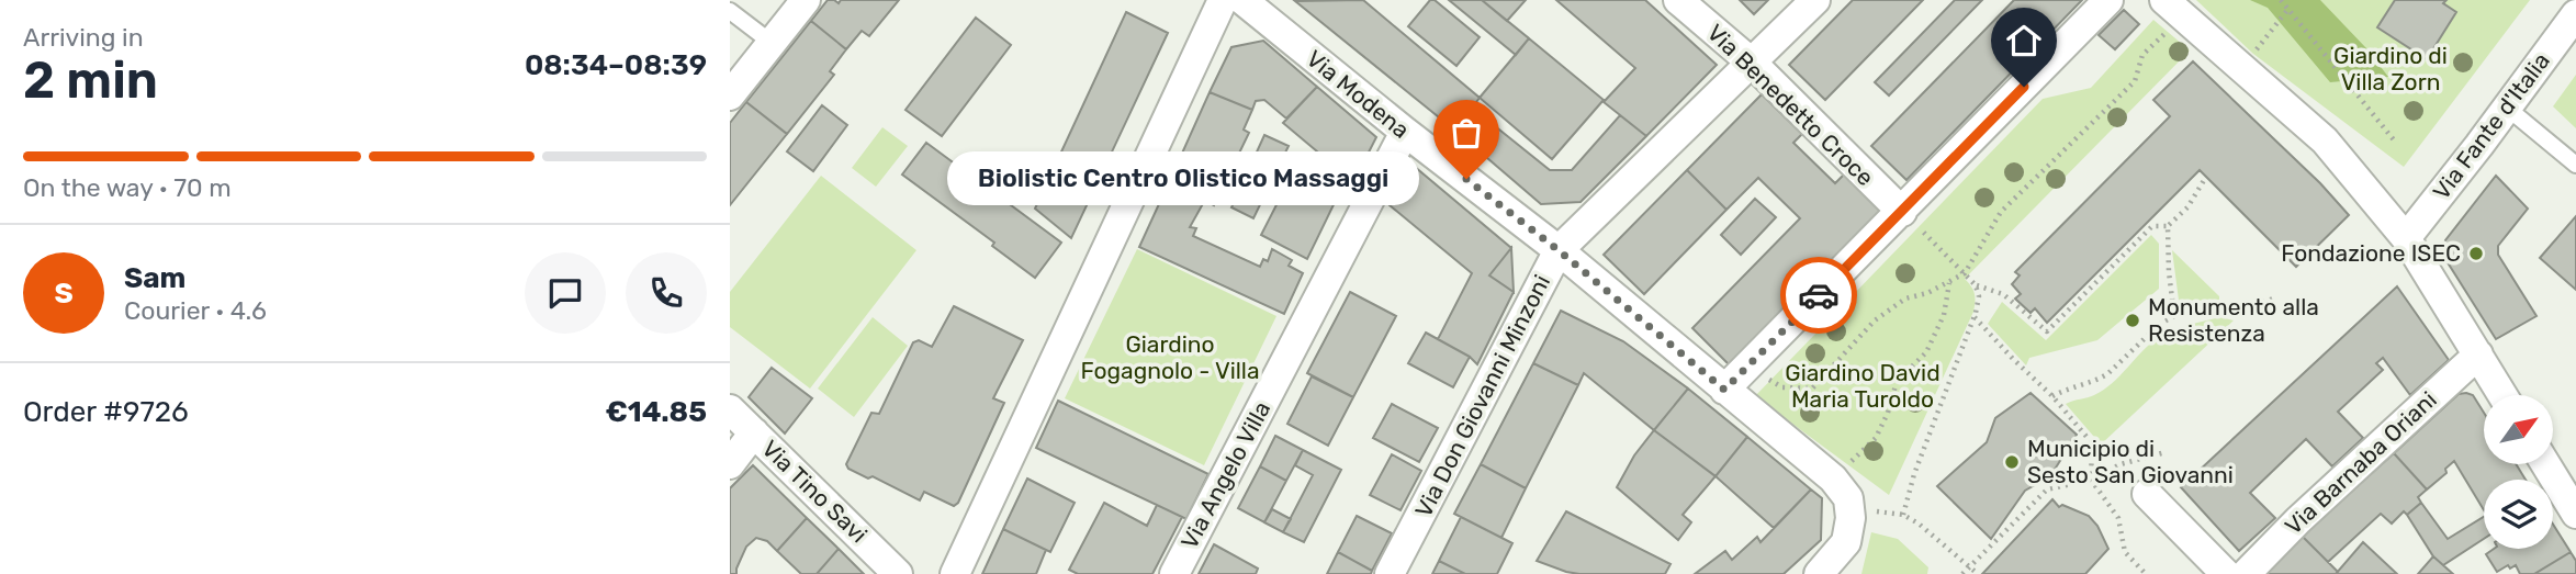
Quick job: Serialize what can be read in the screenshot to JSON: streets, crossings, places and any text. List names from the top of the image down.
{
  "streets": {
    "street": [
      "Via Modena",
      "Via Benedetto Croce",
      "Via Fante d'Italia",
      "Via Don Giovanni Minzoni",
      "Via Barnaba Oriani",
      "Via Angelo Villa",
      "Via Tino Savi"
    ]
  },
  "crossings": [
    ["Via Modena", "Via Don Giovanni Minzoni"],
    ["Via Modena", "Via Angelo Villa"],
    ["Via Benedetto Croce", "Via Don Giovanni Minzoni"]
  ],
  "parks": ["Giardino di Villa Zorn", "Giardino Fogagnolo - Villa", "Giardino David Maria Turoldo"],
  "places": [
    "Biolistic Centro Olistico Massaggi",
    "Fondazione ISEC",
    "Monumento alla Resistenza",
    "Municipio di Sesto San Giovanni"
  ],
  "north": "top right",
  "page": {
    "heading": ["2 min", "Arriving in", "08:34–08:39"],
    "panel": [
      "Sam",
      "Courier · 4.6",
      "Order #9726",
      "€14.85"
    ],
    "bar": "On the way · 70 m",
    "bubble": "Biolistic Centro Olistico Massaggi",
    "round": "S"
  }
}
